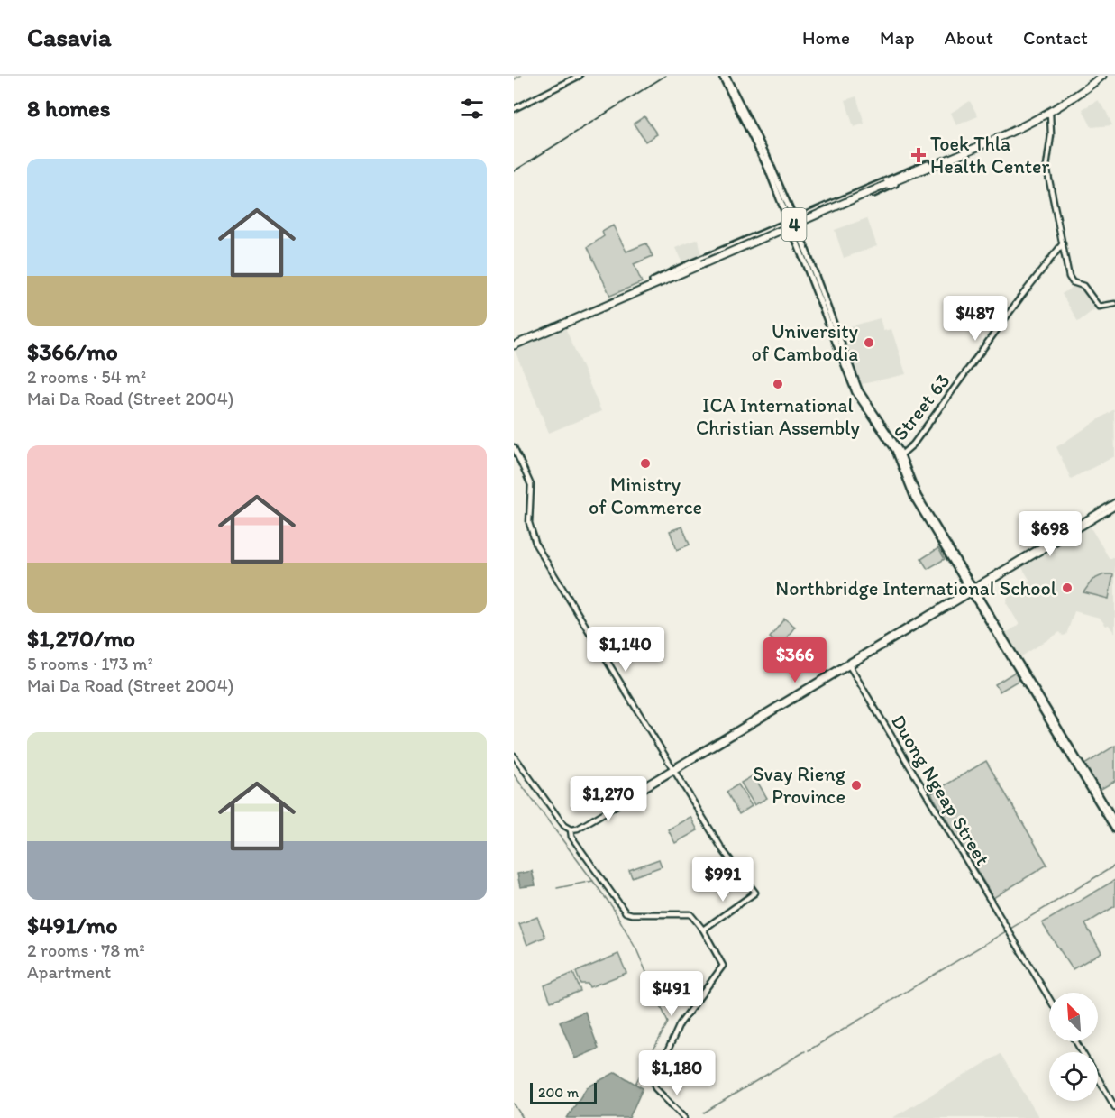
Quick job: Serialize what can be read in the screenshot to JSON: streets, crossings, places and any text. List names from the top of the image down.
{
  "streets": {
    "highway": ["4"],
    "street": ["Street 63", "Duong Ngeap Street"]
  },
  "places": {
    "health": ["Toek Thla Health Center"],
    "other": [
      "University of Cambodia",
      "ICA International Christian Assembly",
      "Ministry of Commerce",
      "Northbridge International School",
      "Svay Rieng Province"
    ]
  },
  "scale_bar": "200 m",
  "north": "top left",
  "page": {
    "header": "Casavia",
    "nav": [
      "Home",
      "Map",
      "About",
      "Contact"
    ],
    "heading": "8 homes",
    "list": [
      {
        "name": "$366/mo",
        "note": "2 rooms · 54 m² · Mai Da Road (Street 2004)"
      },
      {
        "name": "$1,270/mo",
        "note": "5 rooms · 173 m² · Mai Da Road (Street 2004)"
      },
      {
        "name": "$491/mo",
        "note": "2 rooms · 78 m² · Apartment"
      }
    ],
    "price": [
      "$487",
      "$698",
      "$1,140",
      "$366",
      "$1,270",
      "$991",
      "$491",
      "$1,180"
    ],
    "scale": "200 m"
  }
}
